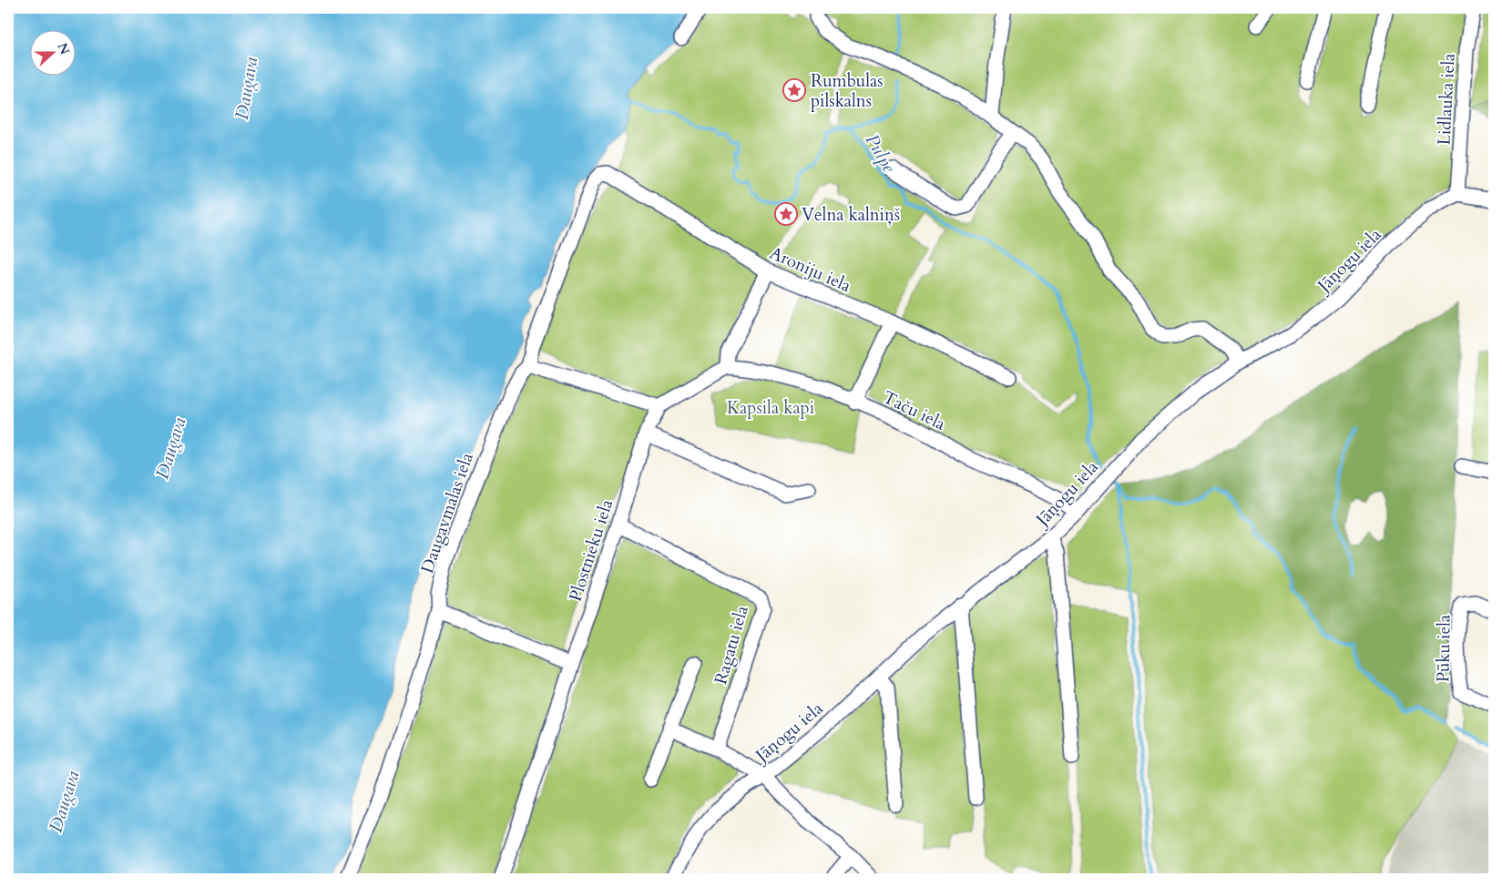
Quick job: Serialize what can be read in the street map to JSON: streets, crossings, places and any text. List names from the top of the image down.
{
  "streets": {
    "street": [
      "Lidlauka iela",
      "Jāņogu iela",
      "Aroniju iela",
      "Taču iela",
      "Daugavmalas iela",
      "Plostnieku iela",
      "Ragatu iela",
      "Pūku iela"
    ]
  },
  "crossings": [
    ["Lidlauka iela", "Jāņogu iela"],
    ["Jāņogu iela", "Taču iela"],
    ["Aroniju iela", "Daugavmalas iela"],
    ["Plostnieku iela", "Ragatu iela"]
  ],
  "water": ["Daugava", "Pulpe"],
  "parks": ["Kapsila kapi"],
  "places": {
    "place": ["Rumbulas pilskalns", "Velna kalniņš"]
  },
  "north": "right"
}
